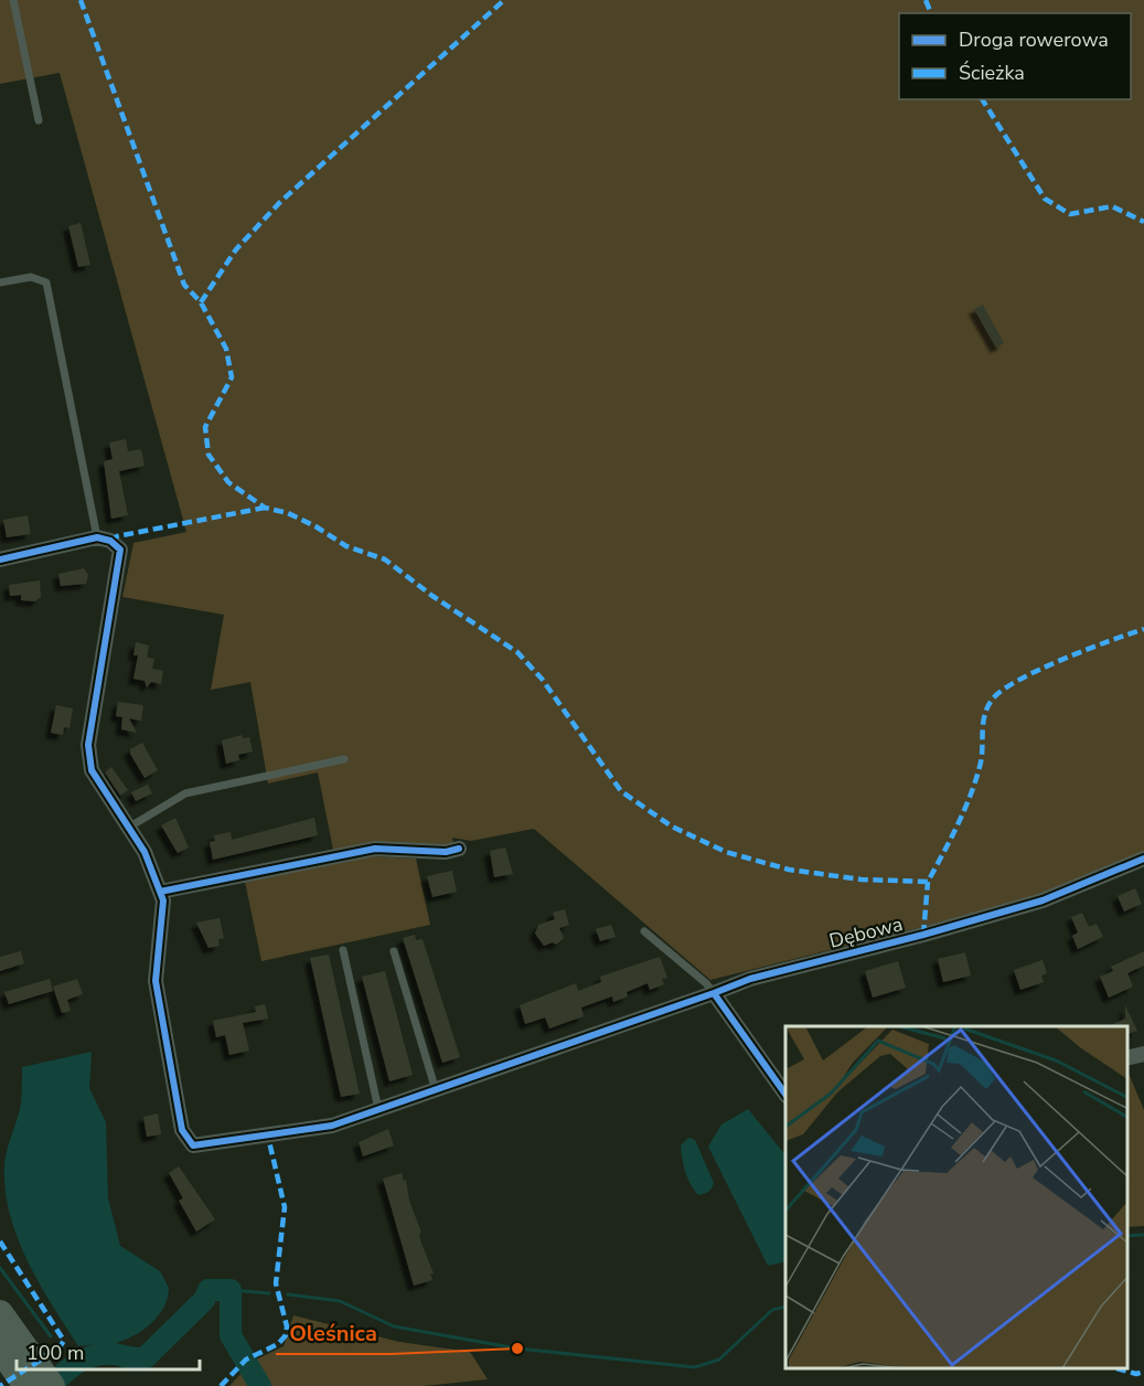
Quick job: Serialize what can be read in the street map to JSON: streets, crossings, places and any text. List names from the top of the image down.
{
  "streets": {
    "street": ["Dębowa"]
  },
  "places": ["Oleśnica"],
  "legend": ["Droga rowerowa", "Ścieżka"],
  "scale_bar": "100 m"
}
